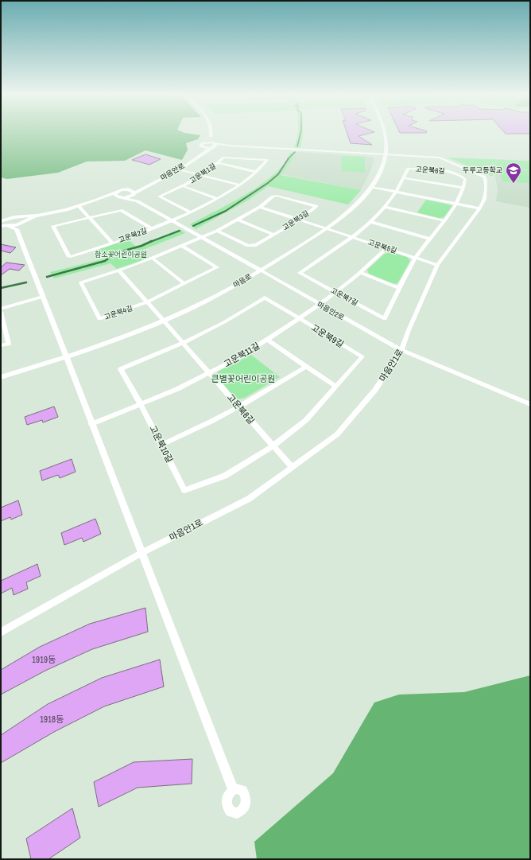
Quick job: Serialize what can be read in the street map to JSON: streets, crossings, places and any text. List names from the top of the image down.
{
  "streets": {
    "street": [
      "고운북6길",
      "마음안로",
      "고운북1길",
      "고운북3길",
      "고운북2길",
      "고운북5길",
      "마음로",
      "고운북7길",
      "마음안2로",
      "고운북4길",
      "고운북9길",
      "고운북11길",
      "마음안1로",
      "고운북8길",
      "고운북10길"
    ]
  },
  "crossings": [
    ["고운북6길", "고운북5길"],
    ["고운북6길", "고운북7길"],
    ["고운북1길", "고운북2길"],
    ["고운북3길", "고운북5길"],
    ["고운북3길", "고운북4길"],
    ["고운북5길", "마음로"],
    ["고운북5길", "고운북7길"],
    ["고운북5길", "마음안1로"],
    ["마음로", "마음안2로"],
    ["마음로", "마음안1로"],
    ["마음로", "고운북8길"],
    ["마음안2로", "마음안1로"],
    ["고운북4길", "고운북8길"],
    ["고운북9길", "고운북11길"],
    ["고운북9길", "고운북8길"],
    ["고운북9길", "고운북10길"],
    ["고운북11길", "고운북8길"],
    ["고운북11길", "고운북10길"],
    ["마음안1로", "고운북8길"],
    ["고운북8길", "고운북10길"]
  ],
  "parks": ["함소꽃어린이공원", "큰별꽃어린이공원"],
  "places": {
    "school or university": ["두루고등학교"]
  },
  "house_numbers": ["1919동", "1918동"]
}
